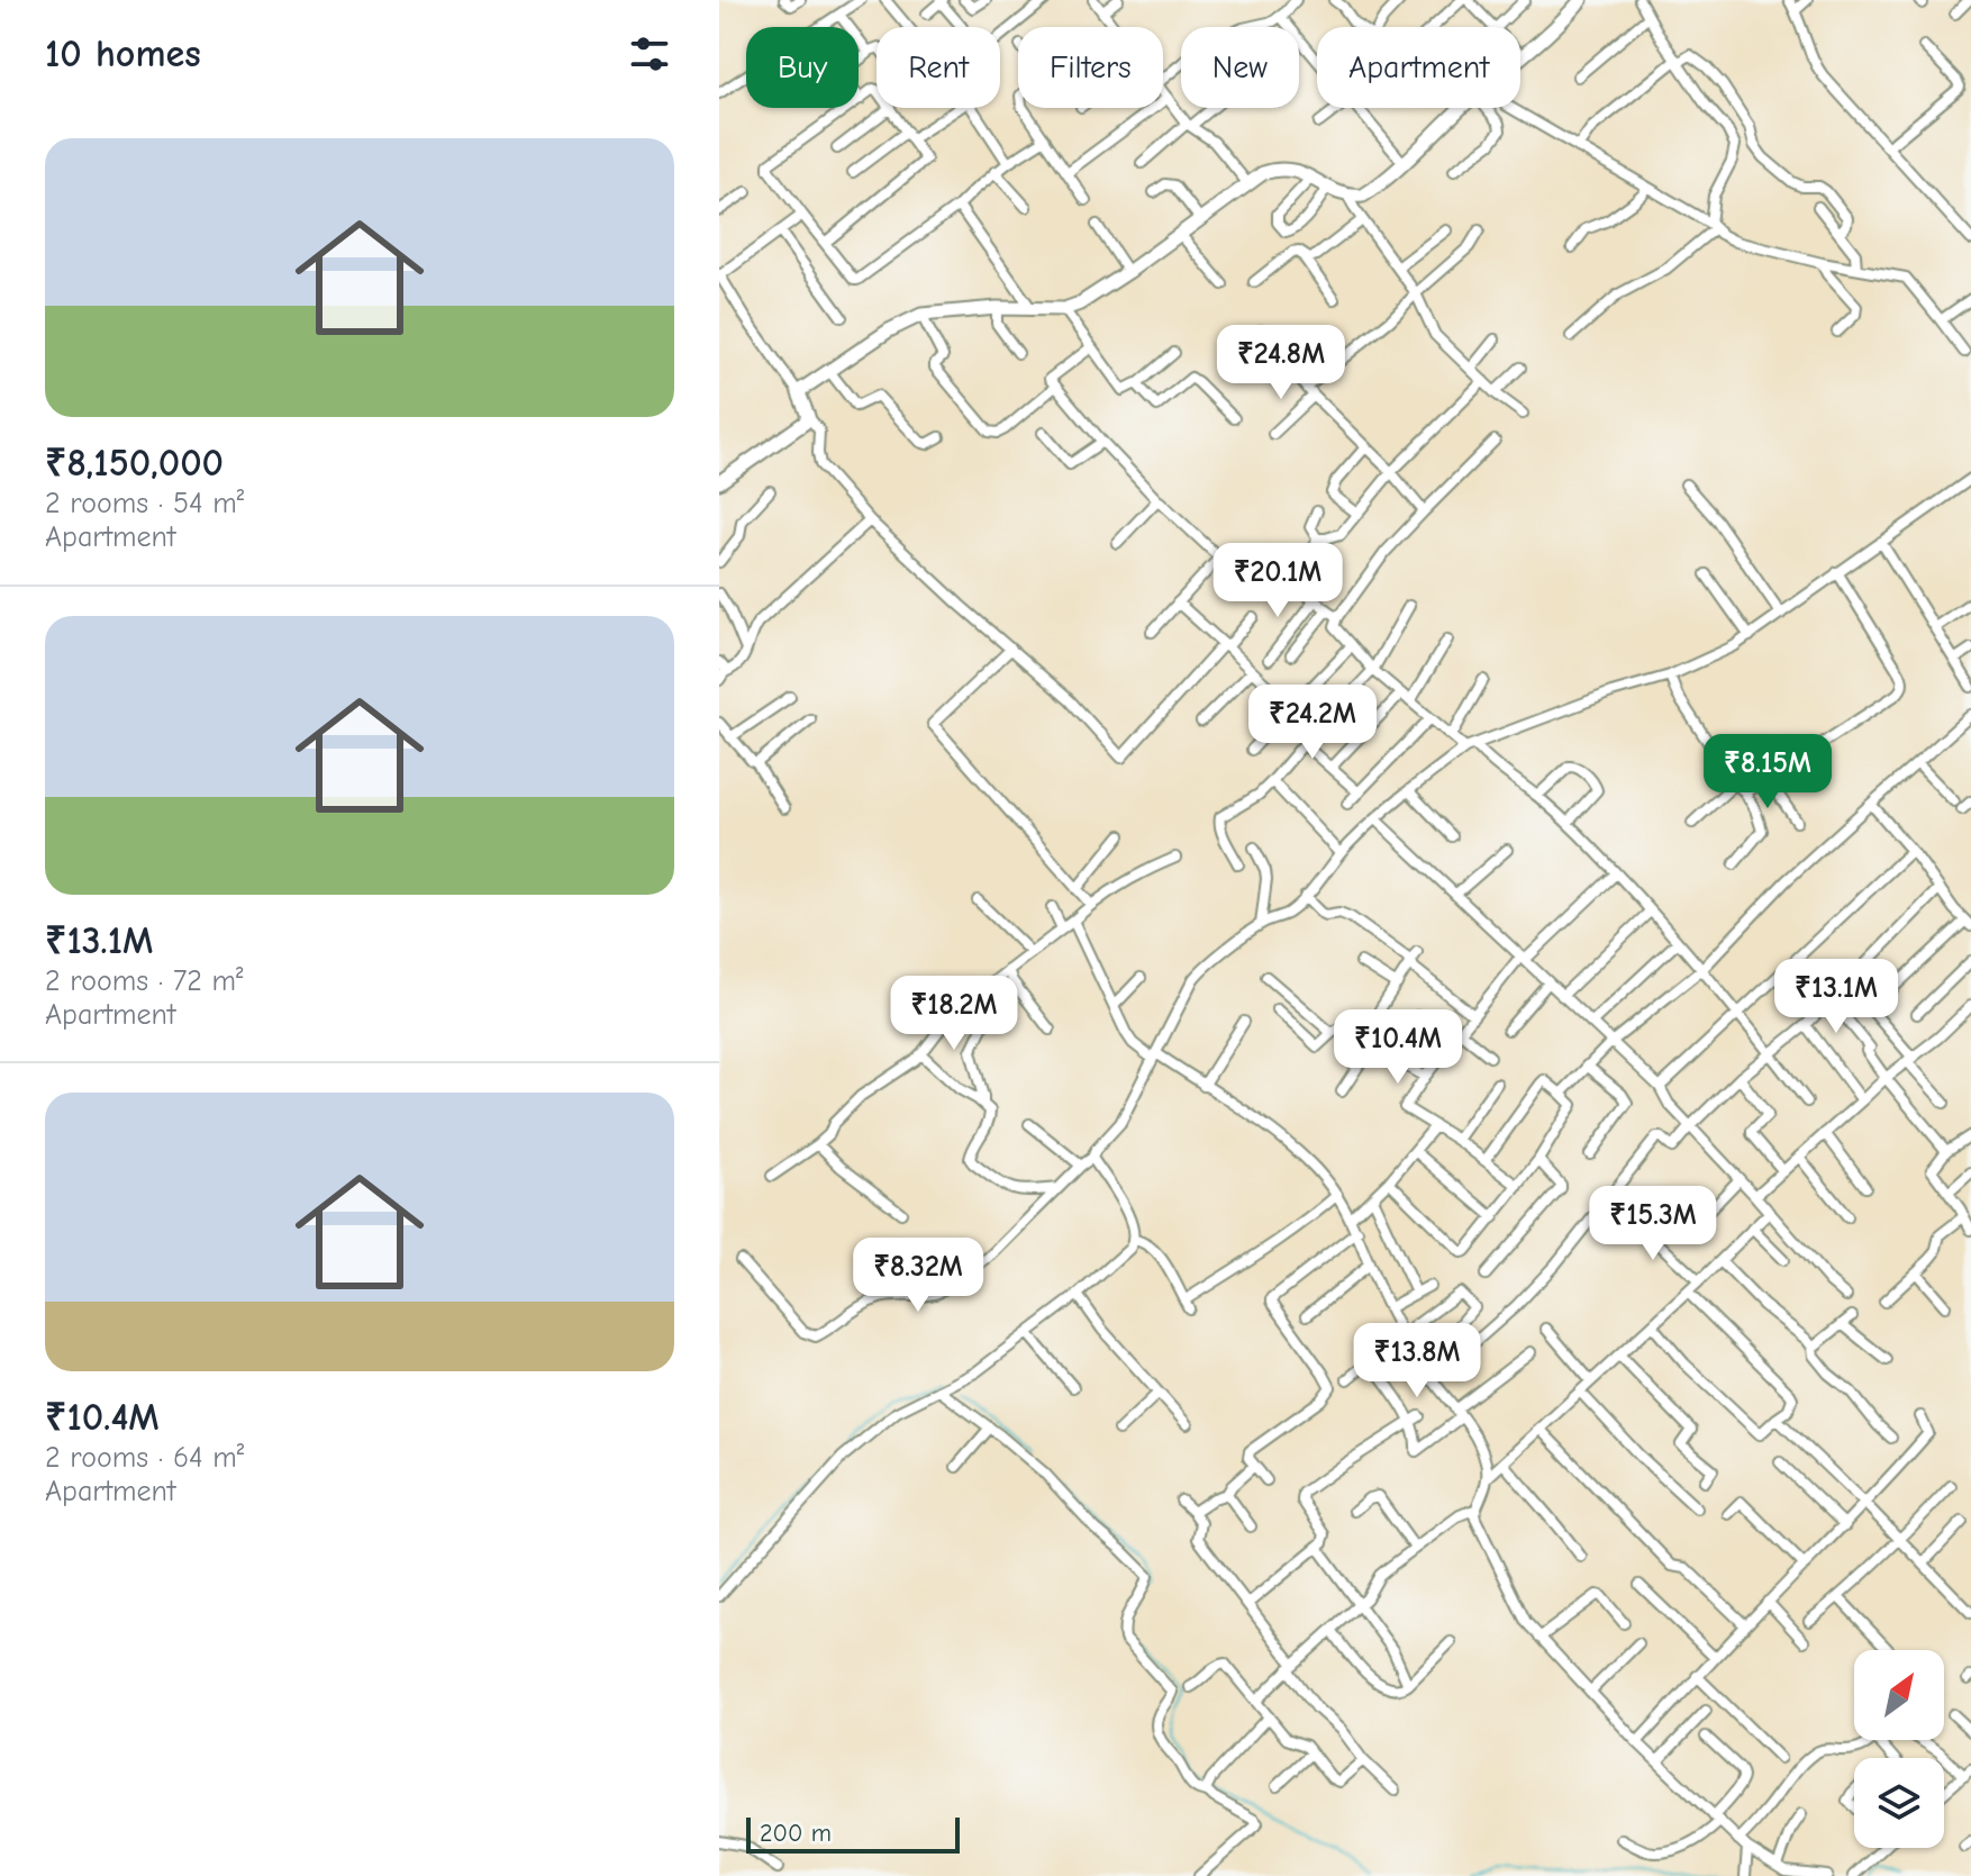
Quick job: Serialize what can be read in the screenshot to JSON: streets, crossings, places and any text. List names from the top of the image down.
{
  "scale_bar": "200 m",
  "north": "top right",
  "page": {
    "heading": "10 homes",
    "chip": [
      "Buy",
      "Rent",
      "Filters",
      "New",
      "Apartment"
    ],
    "list": [
      {
        "name": "₹8,150,000",
        "note": "2 rooms · 54 m² · Apartment"
      },
      {
        "name": "₹13.1M",
        "note": "2 rooms · 72 m² · Apartment"
      },
      {
        "name": "₹10.4M",
        "note": "2 rooms · 64 m² · Apartment"
      }
    ],
    "price": [
      "₹24.8M",
      "₹20.1M",
      "₹24.2M",
      "₹8.15M",
      "₹13.1M",
      "₹18.2M",
      "₹10.4M",
      "₹15.3M",
      "₹8.32M",
      "₹13.8M"
    ],
    "scale": "200 m"
  }
}
